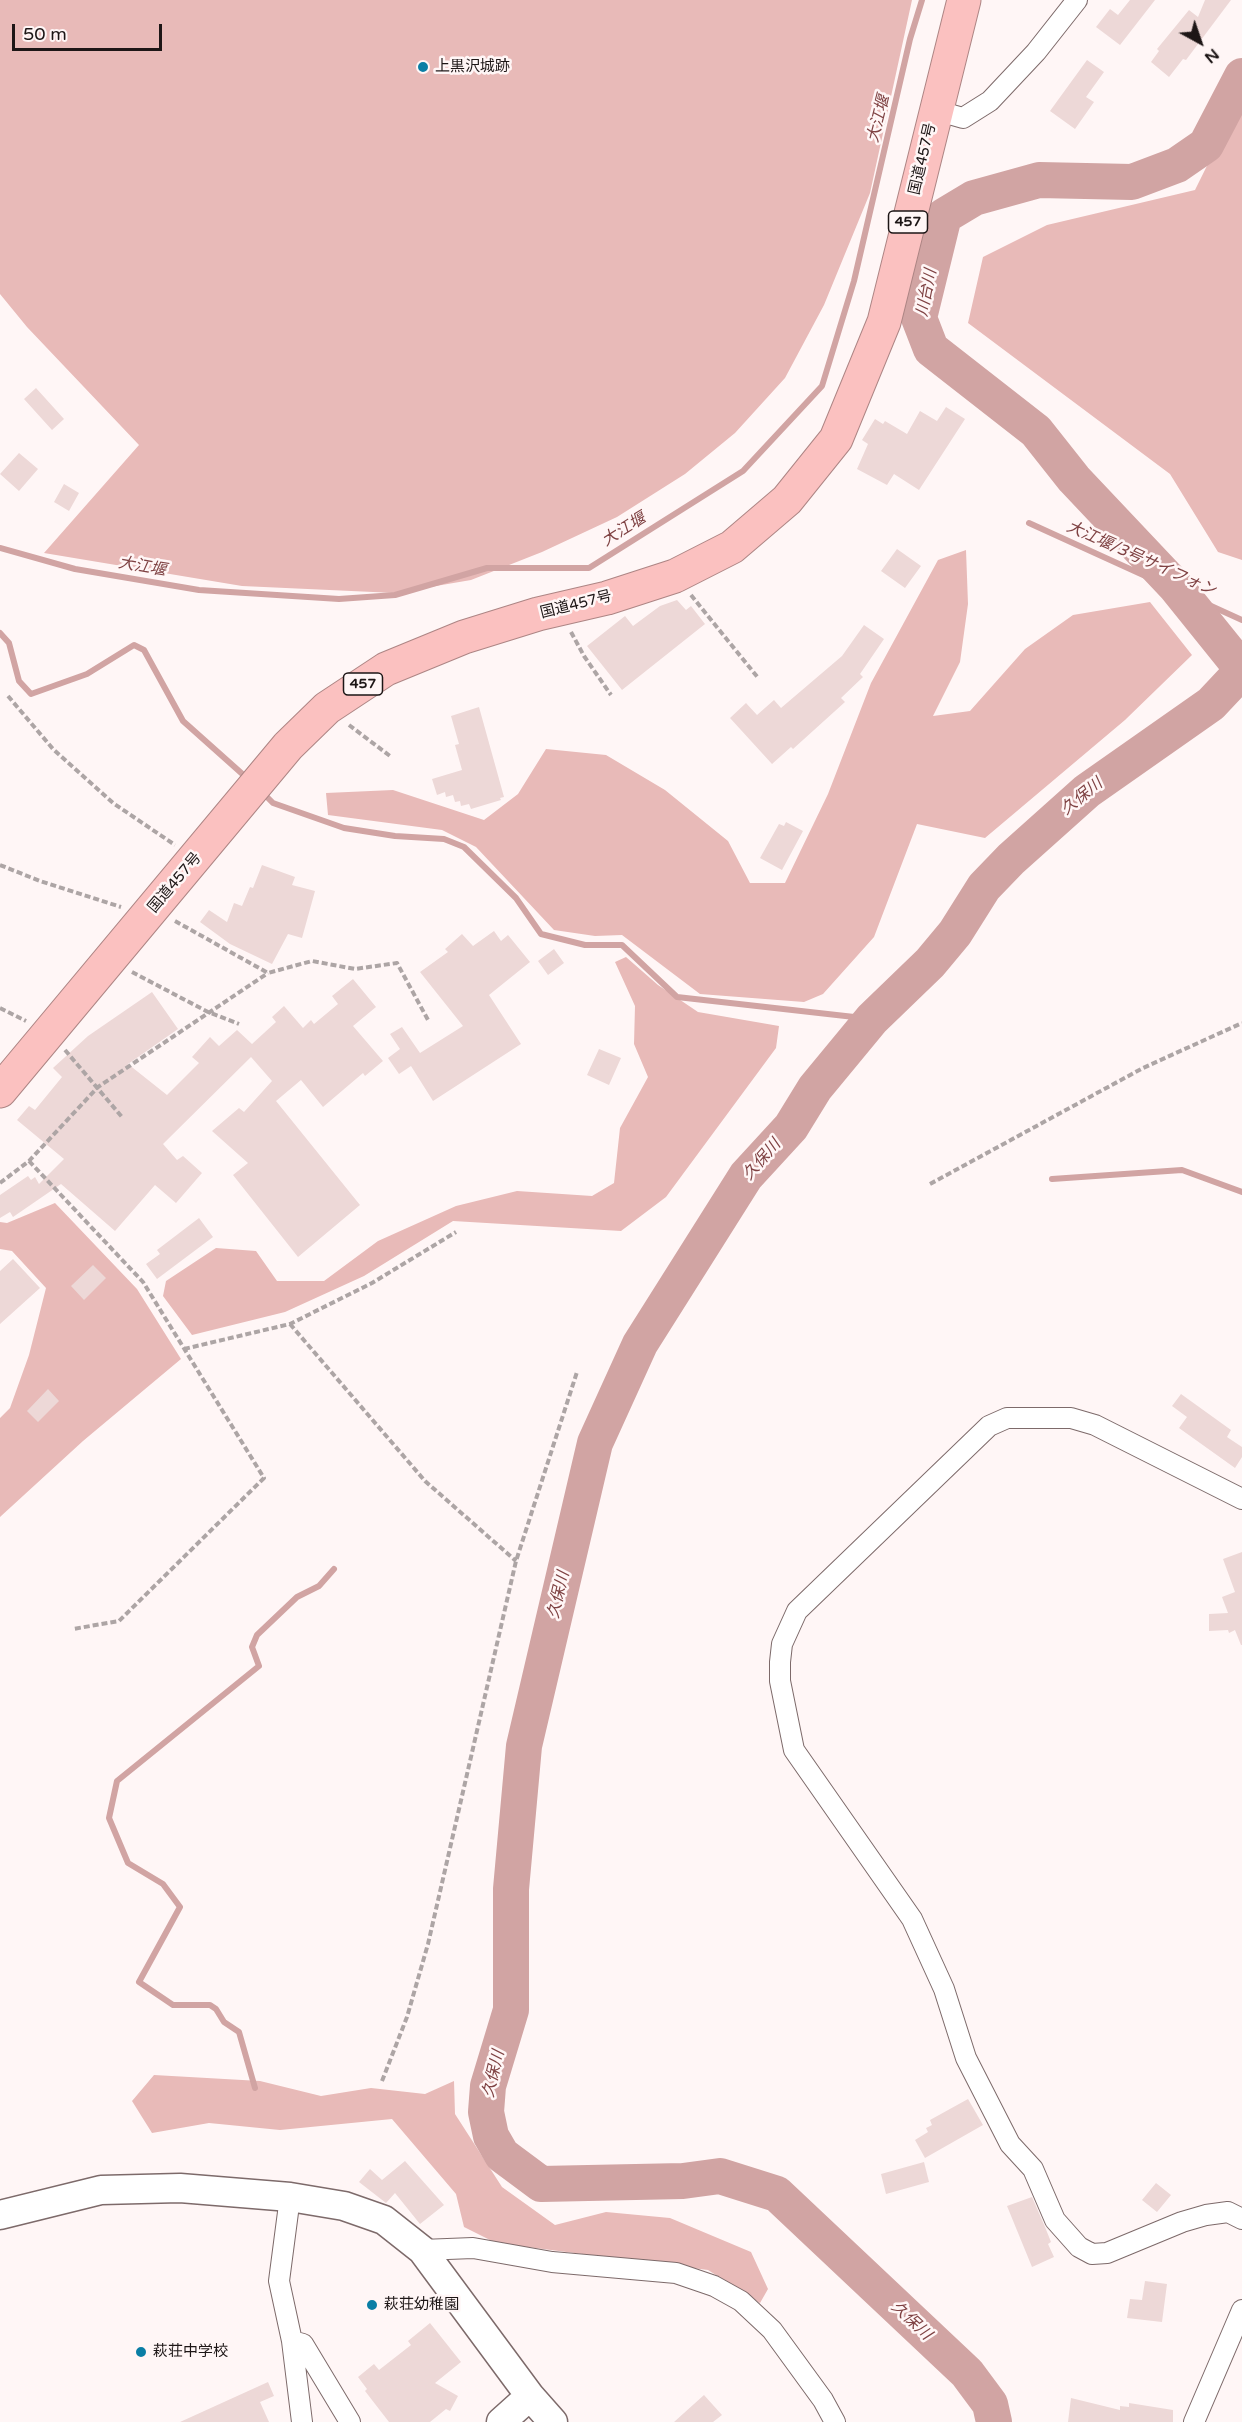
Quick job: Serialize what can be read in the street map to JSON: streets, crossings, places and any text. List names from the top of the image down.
{
  "streets": {
    "highway": ["国道457号", "457"]
  },
  "water": [
    "大江堰",
    "川台川",
    "大江堰/3号サイフォン",
    "久保川"
  ],
  "places": ["上黒沢城跡", "萩荘幼稚園", "萩荘中学校"],
  "scale_bar": "50 m",
  "north": "bottom right"
}
